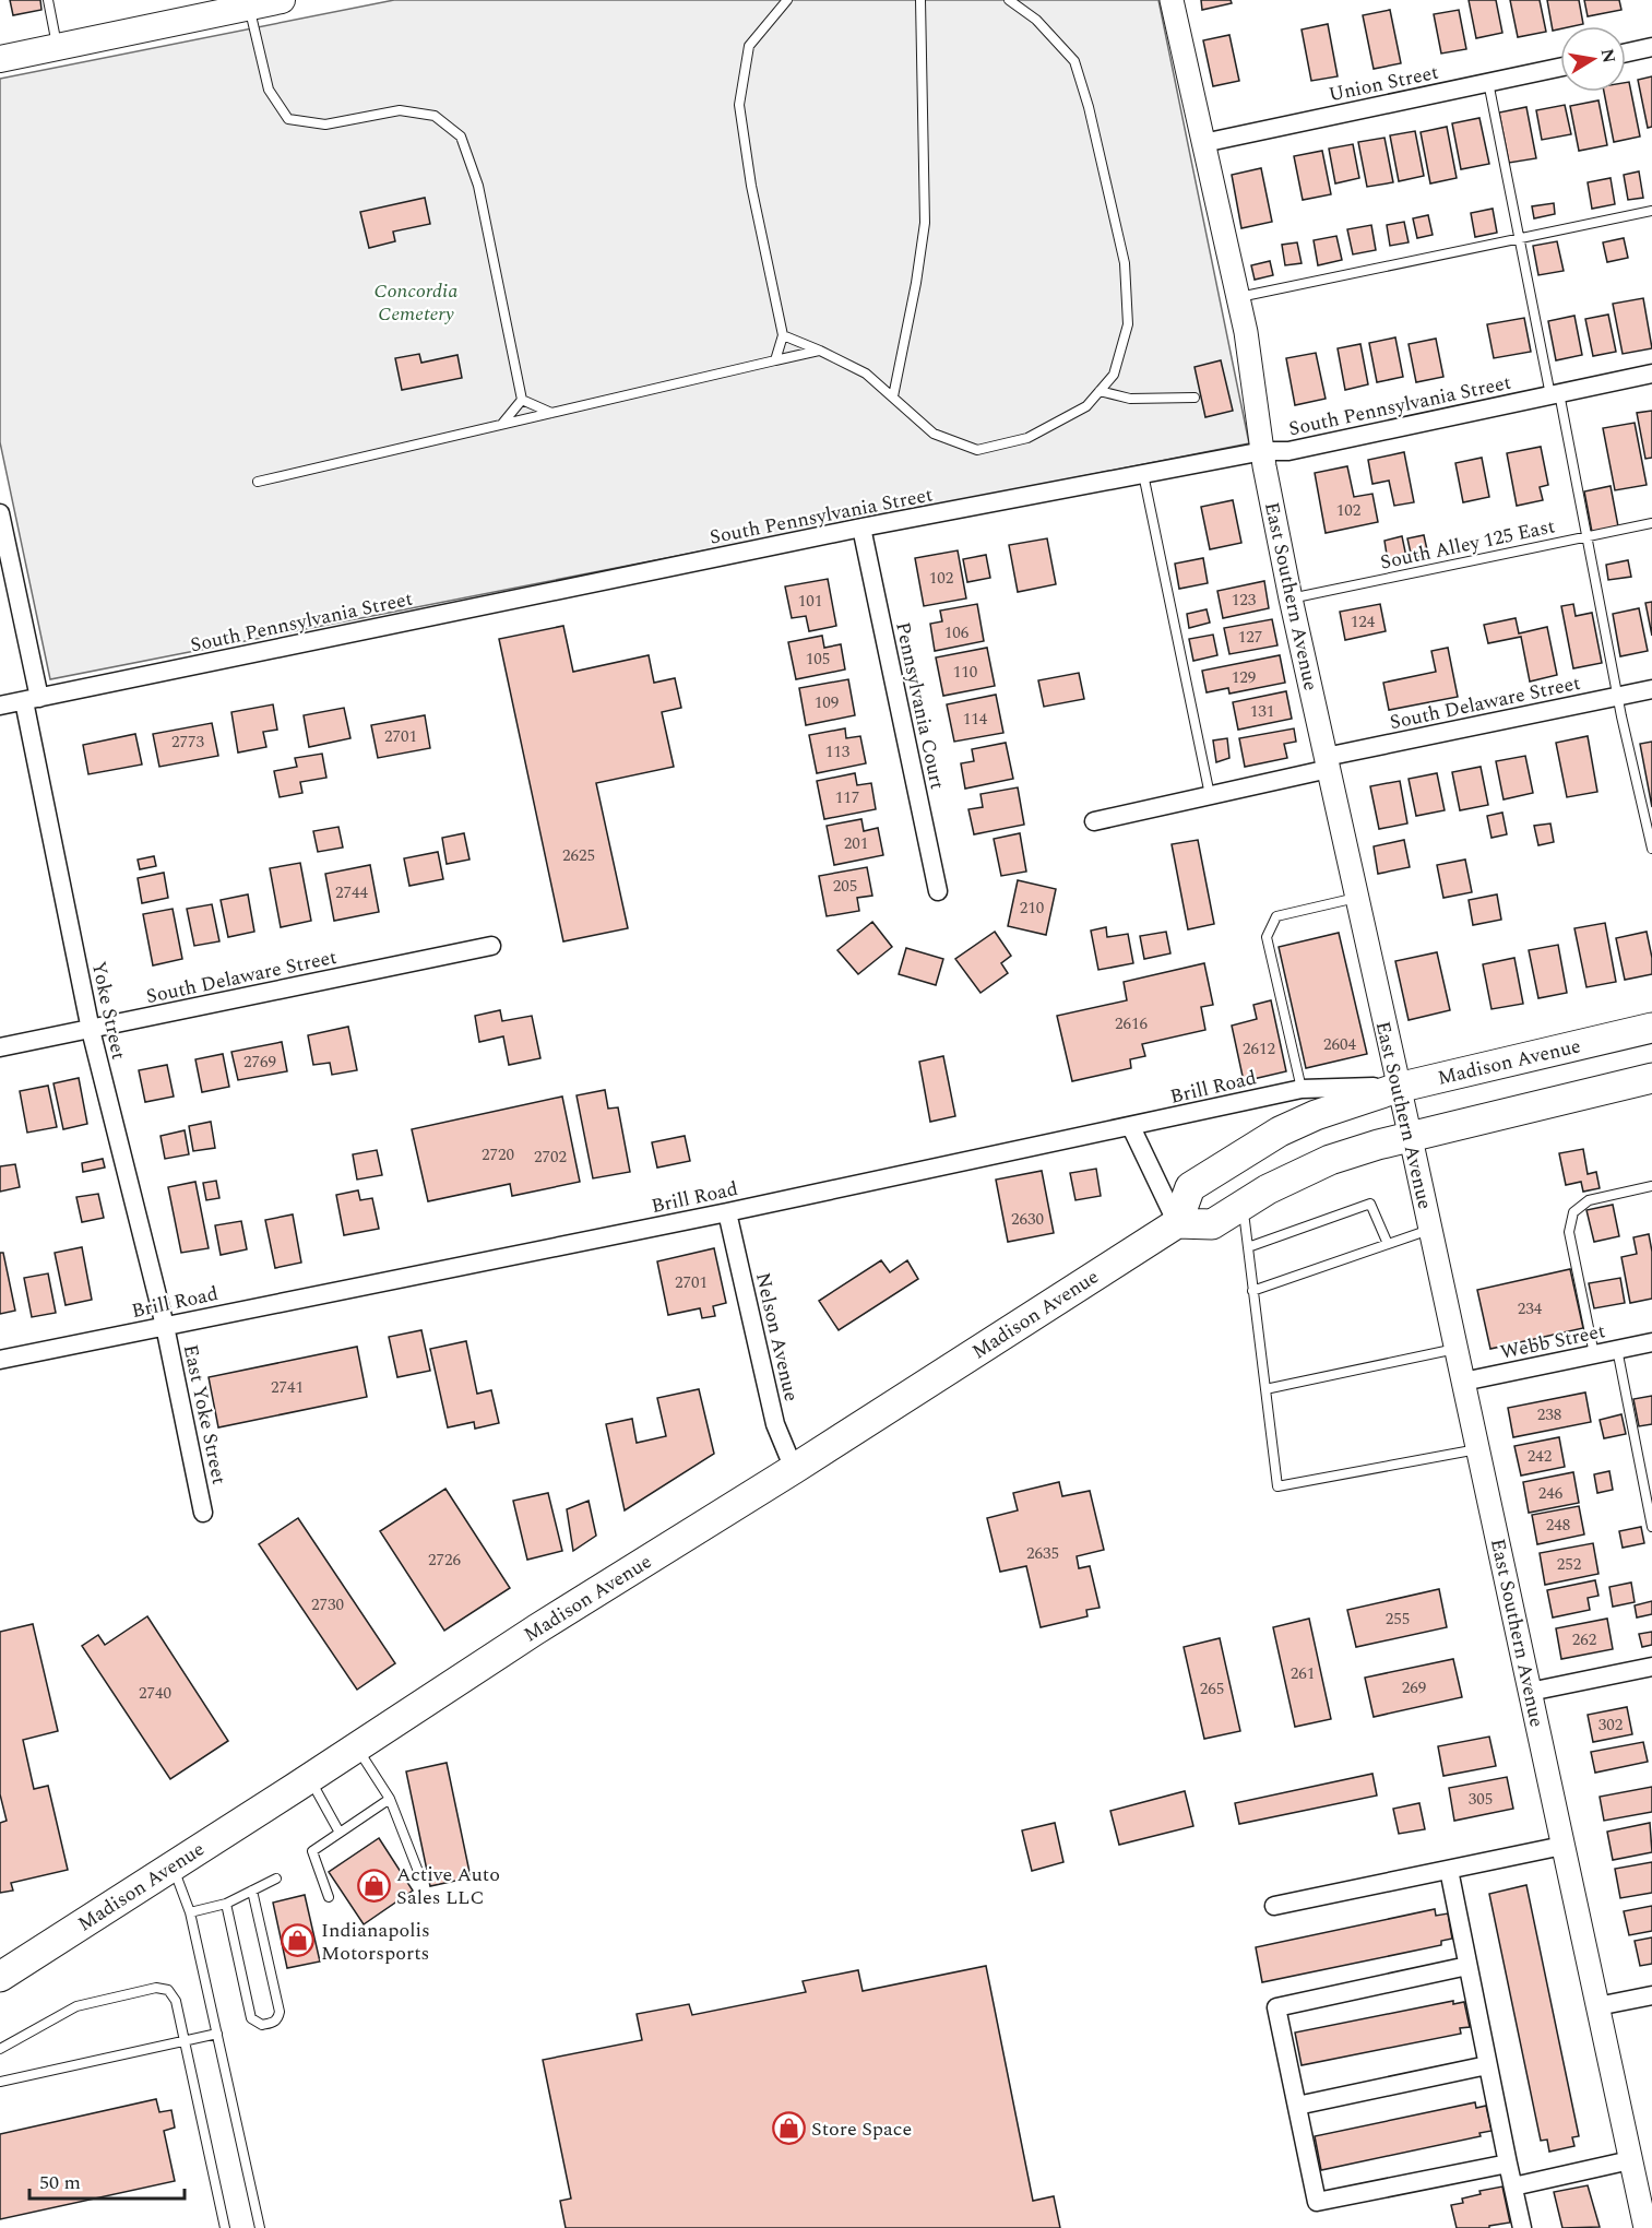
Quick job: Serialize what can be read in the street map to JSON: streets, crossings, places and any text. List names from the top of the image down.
{
  "streets": {
    "main road": ["Madison Avenue"],
    "street": [
      "Union Street",
      "South Pennsylvania Street",
      "East Southern Avenue",
      "South Delaware Street",
      "Pennsylvania Court",
      "Yoke Street",
      "Brill Road",
      "Nelson Avenue",
      "Webb Street",
      "East Yoke Street"
    ],
    "lane": ["South Alley 125 East"]
  },
  "crossings": [
    ["Union Street", "East Southern Avenue"],
    ["South Pennsylvania Street", "East Southern Avenue"],
    ["South Pennsylvania Street", "Pennsylvania Court"],
    ["South Pennsylvania Street", "Yoke Street"],
    ["South Alley 125 East", "East Southern Avenue"],
    ["East Southern Avenue", "South Delaware Street"],
    ["East Southern Avenue", "Madison Avenue"],
    ["East Southern Avenue", "Brill Road"],
    ["East Southern Avenue", "Webb Street"],
    ["South Delaware Street", "Yoke Street"],
    ["Yoke Street", "Brill Road"],
    ["Yoke Street", "East Yoke Street"],
    ["Madison Avenue", "Brill Road"],
    ["Madison Avenue", "Nelson Avenue"],
    ["Brill Road", "Nelson Avenue"],
    ["Brill Road", "East Yoke Street"]
  ],
  "parks": ["Concordia Cemetery"],
  "places": {
    "shop": ["Active Auto Sales LLC", "Indianapolis Motorsports", "Store Space"]
  },
  "house_numbers": [
    "102",
    "102",
    "123",
    "101",
    "124",
    "106",
    "127",
    "105",
    "110",
    "129",
    "109",
    "131",
    "114",
    "2701",
    "2773",
    "113",
    "117",
    "201",
    "2625",
    "205",
    "2744",
    "210",
    "2616",
    "2604",
    "2612",
    "2769",
    "2720",
    "2702",
    "2630",
    "2701",
    "234",
    "2741",
    "238",
    "242",
    "246",
    "248",
    "2635",
    "2726",
    "252",
    "2730",
    "255",
    "262",
    "261",
    "269",
    "265",
    "2740",
    "302",
    "305"
  ],
  "scale_bar": "50 m",
  "north": "right"
}
